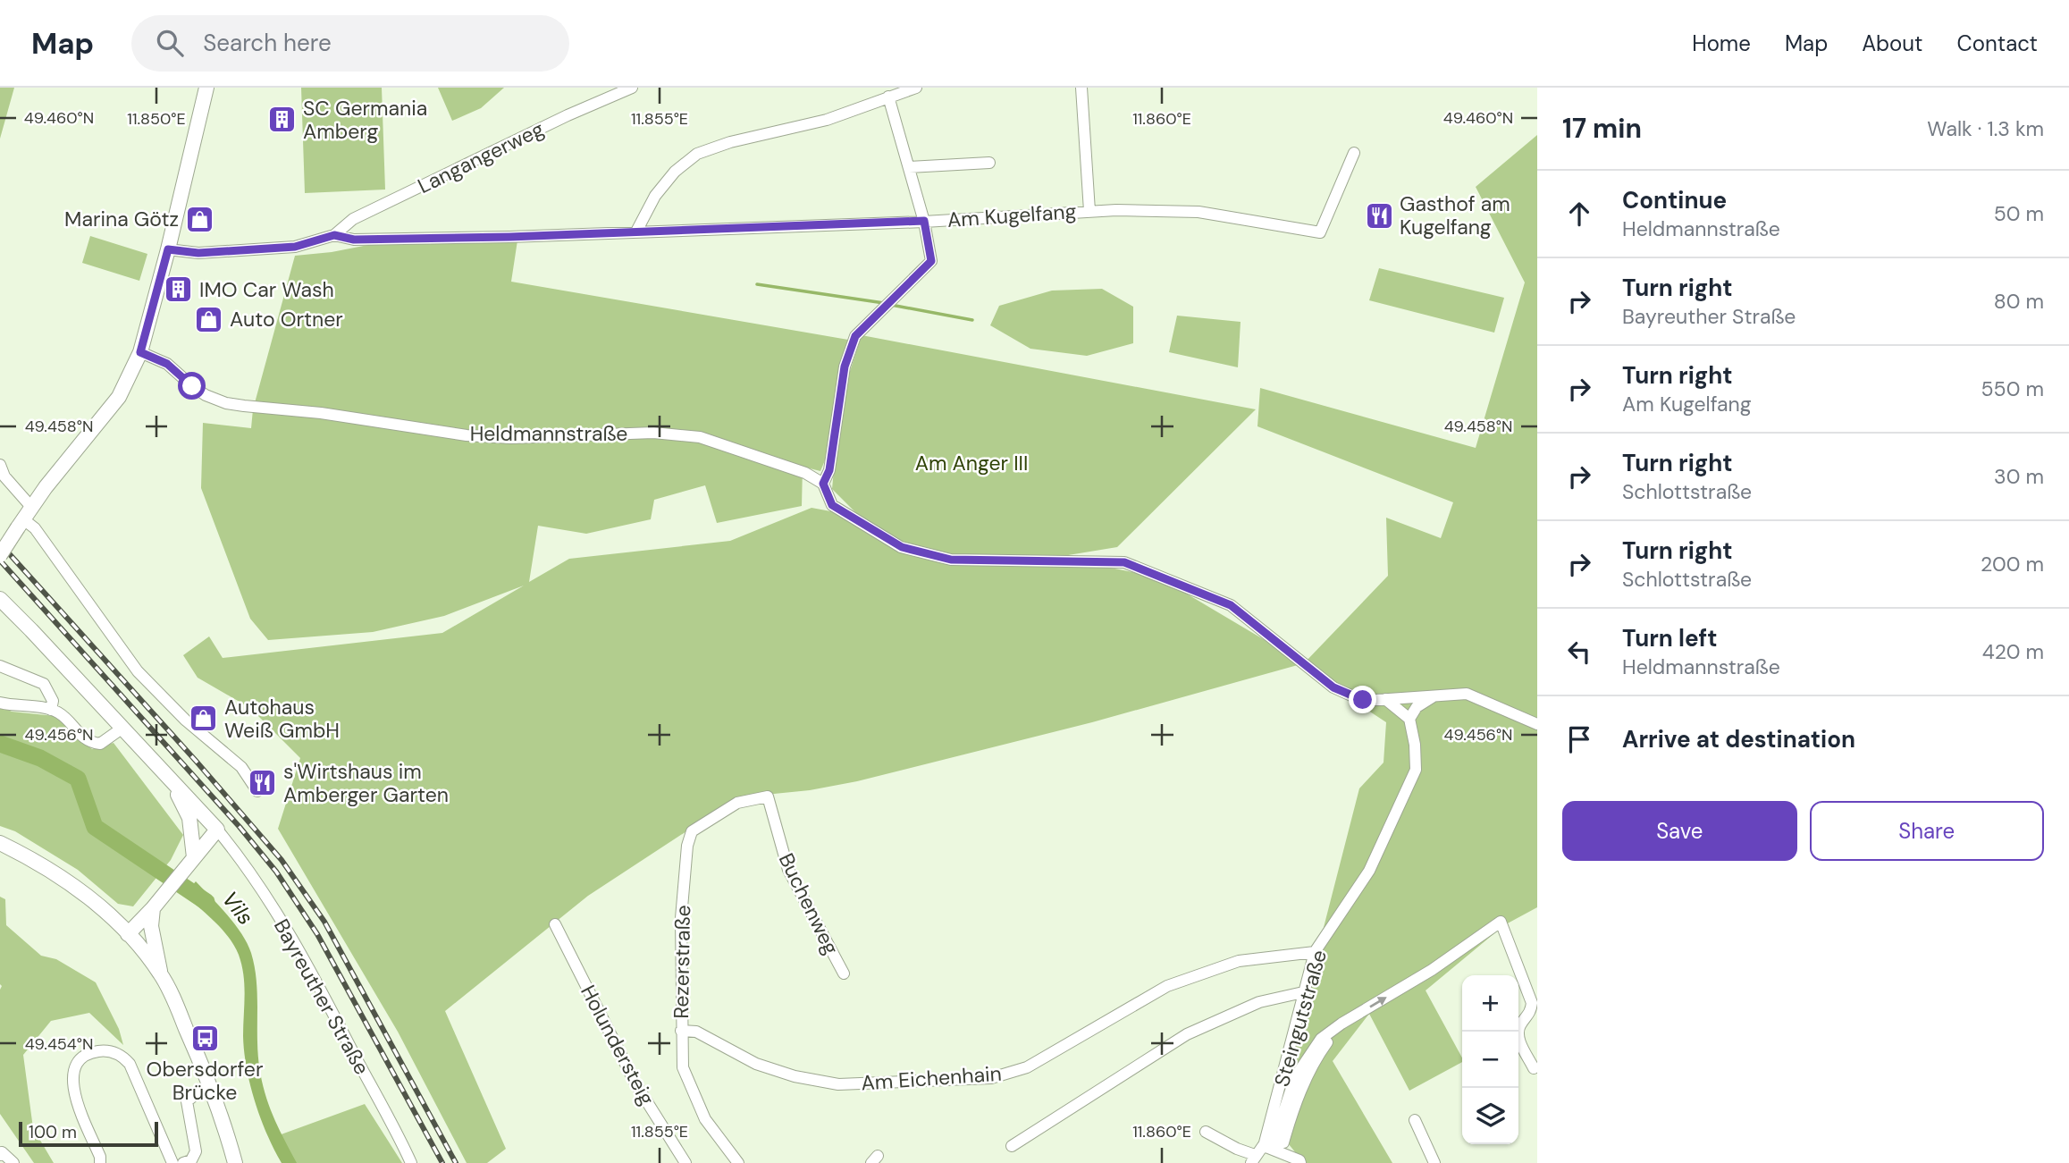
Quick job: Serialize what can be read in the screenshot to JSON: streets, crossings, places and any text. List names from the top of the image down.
{
  "streets": {
    "main road": ["Bayreuther Straße"],
    "street": [
      "Langangerweg",
      "Am Kugelfang",
      "Heldmannstraße",
      "Buchenweg",
      "Rezerstraße",
      "Steingutstraße",
      "Holundersteig",
      "Am Eichenhain"
    ]
  },
  "crossings": [
    ["Langangerweg", "Am Kugelfang"],
    ["Buchenweg", "Rezerstraße"],
    ["Rezerstraße", "Am Eichenhain"],
    ["Steingutstraße", "Am Eichenhain"]
  ],
  "water": ["Vils"],
  "parks": ["Am Anger III"],
  "places": {
    "building": ["SC Germania Amberg", "IMO Car Wash"],
    "restaurant": ["Gasthof am Kugelfang", "s'Wirtshaus im Amberger Garten"],
    "shop": ["Marina Götz", "Auto Ortner", "Autohaus Weiß GmbH"],
    "bus stop": ["Obersdorfer Brücke"]
  },
  "scale_bar": "100 m",
  "page": {
    "header": "Map",
    "search": "Search here",
    "nav": [
      "Home",
      "Map",
      "About",
      "Contact"
    ],
    "heading": ["17 min", "Walk · 1.3 km"],
    "list": [
      ["Continue", "Heldmannstraße", "50 m"],
      ["Turn right", "Bayreuther Straße", "80 m"],
      ["Turn right", "Am Kugelfang", "550 m"],
      ["Turn right", "Schlottstraße", "30 m"],
      ["Turn right", "Schlottstraße", "200 m"],
      ["Turn left", "Heldmannstraße", "420 m"],
      "Arrive at destination"
    ],
    "buttons": ["Save", "Share"],
    "map_buttons": ["+", "−"],
    "scale": "100 m"
  },
  "coordinates": [
    "49.460°N",
    "11.850°E",
    "11.855°E",
    "11.860°E",
    "49.458°N",
    "49.456°N",
    "49.454°N"
  ]
}
